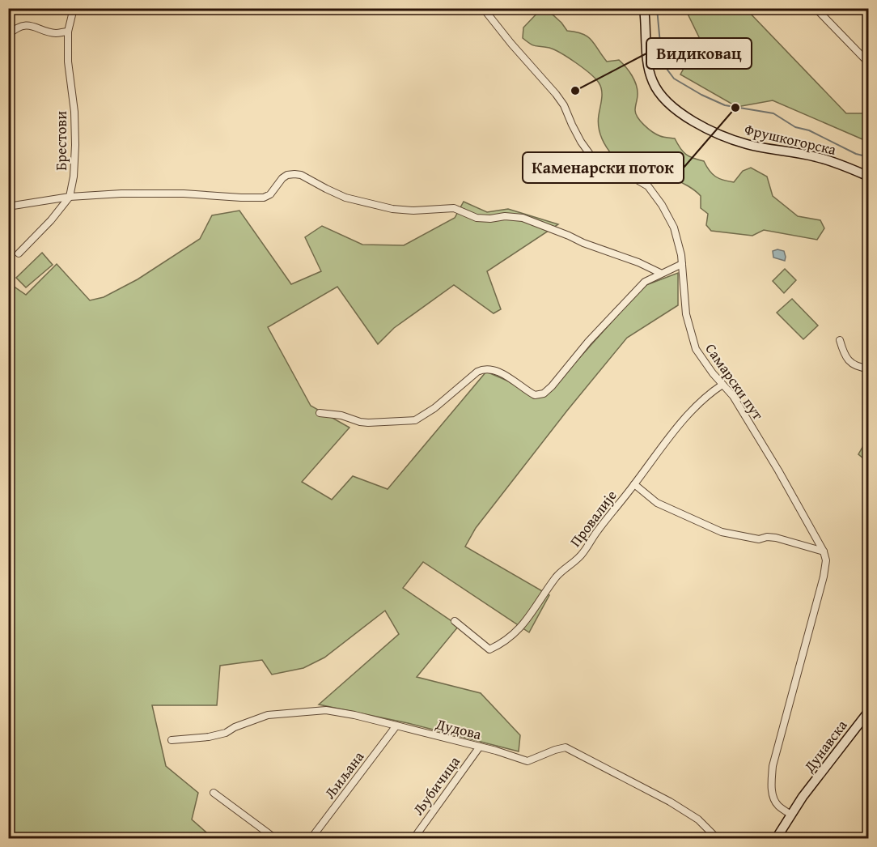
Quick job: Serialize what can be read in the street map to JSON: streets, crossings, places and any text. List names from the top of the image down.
{
  "streets": {
    "street": [
      "Фрушкогорска",
      "Брестови",
      "Самарски пут",
      "Провалије",
      "Дудова",
      "Дунавска",
      "Љиљана",
      "Љубичица"
    ]
  },
  "crossings": [
    ["Самарски пут", "Провалије"],
    ["Самарски пут", "Дунавска"],
    ["Дудова", "Љиљана"],
    ["Дудова", "Љубичица"]
  ],
  "places": ["Видиковац", "Каменарски поток"]
}
